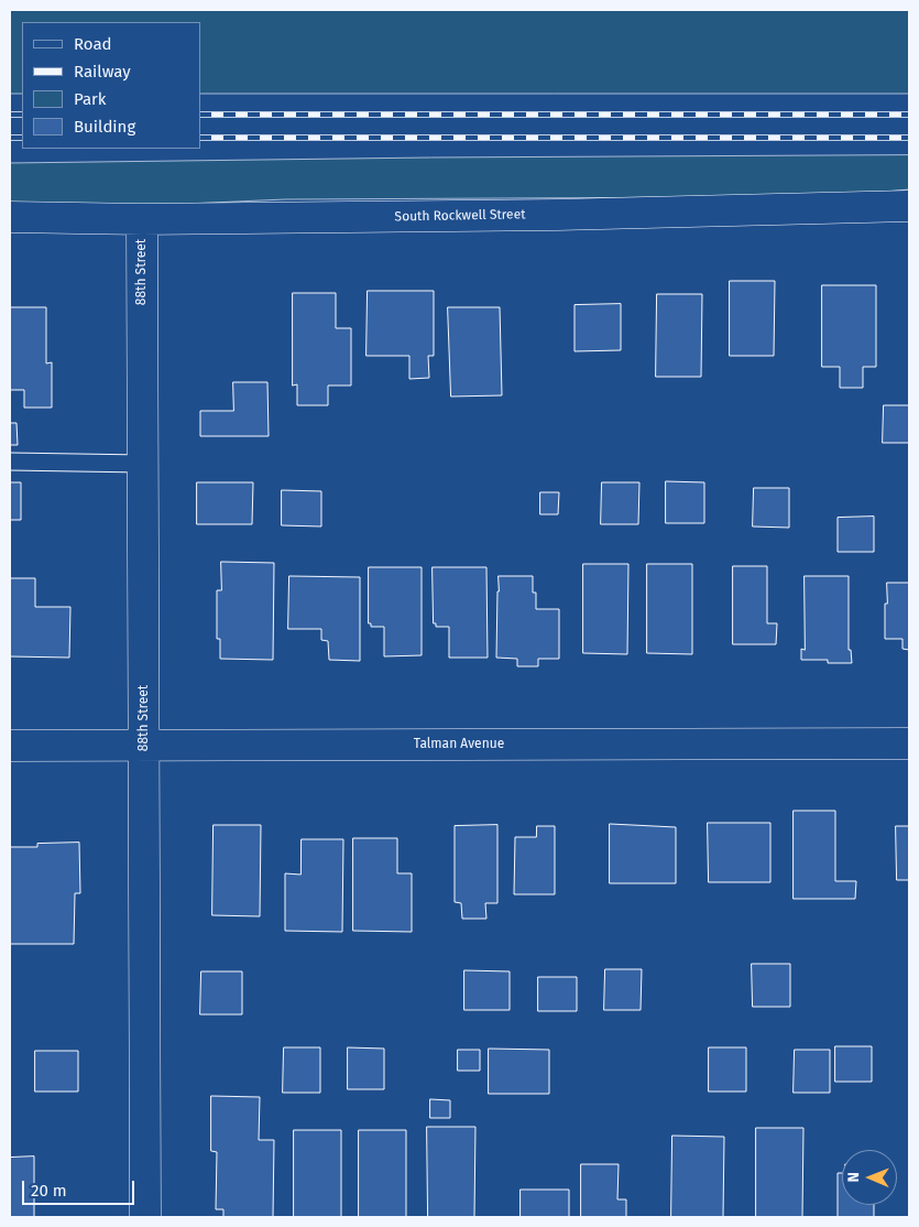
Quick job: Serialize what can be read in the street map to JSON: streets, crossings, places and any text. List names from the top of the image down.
{
  "streets": {
    "street": ["South Rockwell Street", "88th Street", "Talman Avenue"]
  },
  "crossings": [
    ["South Rockwell Street", "88th Street"],
    ["88th Street", "Talman Avenue"]
  ],
  "legend": [
    "Road",
    "Railway",
    "Park",
    "Building"
  ],
  "scale_bar": "20 m",
  "north": "left"
}
